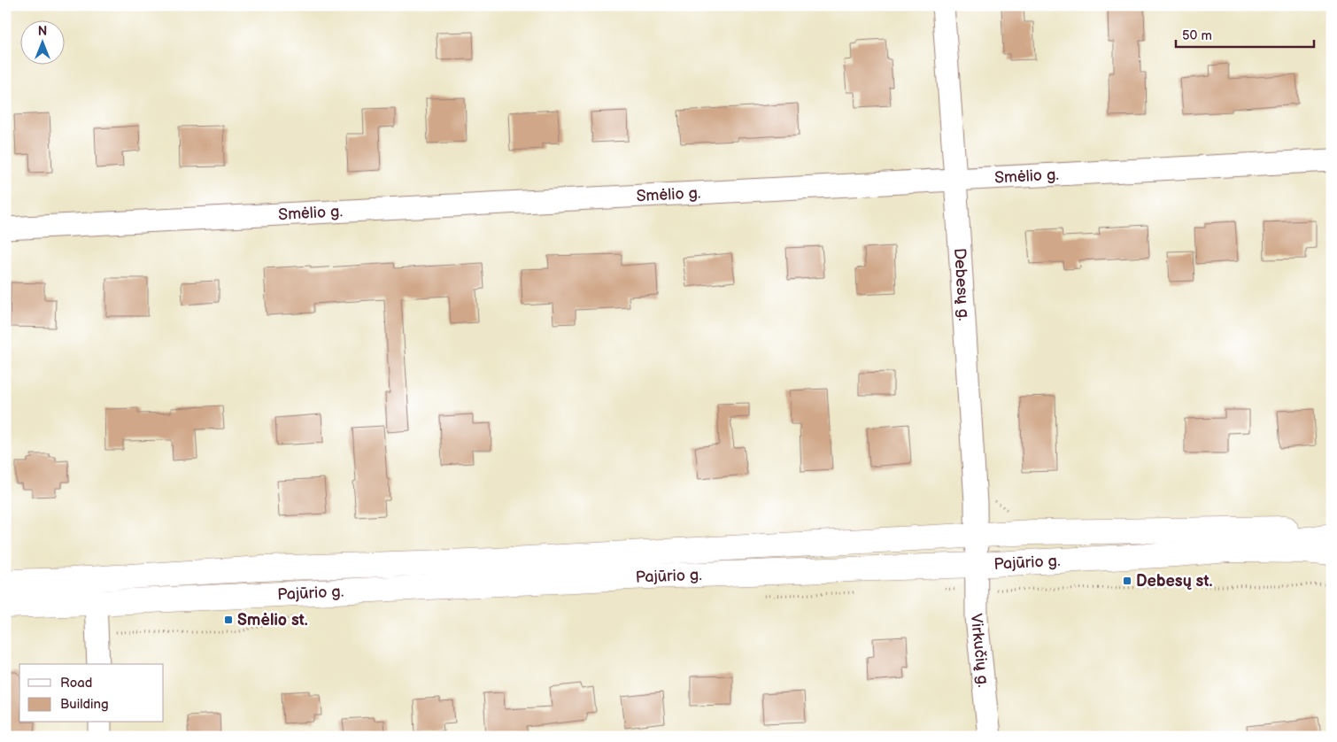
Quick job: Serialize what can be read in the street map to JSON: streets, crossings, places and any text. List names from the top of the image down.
{
  "streets": {
    "main road": ["Pajūrio g."],
    "street": ["Smėlio g.", "Debesų g.", "Virkučių g."]
  },
  "crossings": [
    ["Smėlio g.", "Debesų g."],
    ["Debesų g.", "Pajūrio g."],
    ["Debesų g.", "Virkučių g."],
    ["Pajūrio g.", "Virkučių g."]
  ],
  "places": {
    "transit": ["Debesų st.", "Smėlio st."]
  },
  "legend": ["Road", "Building"],
  "scale_bar": "50 m",
  "north": "top"
}
